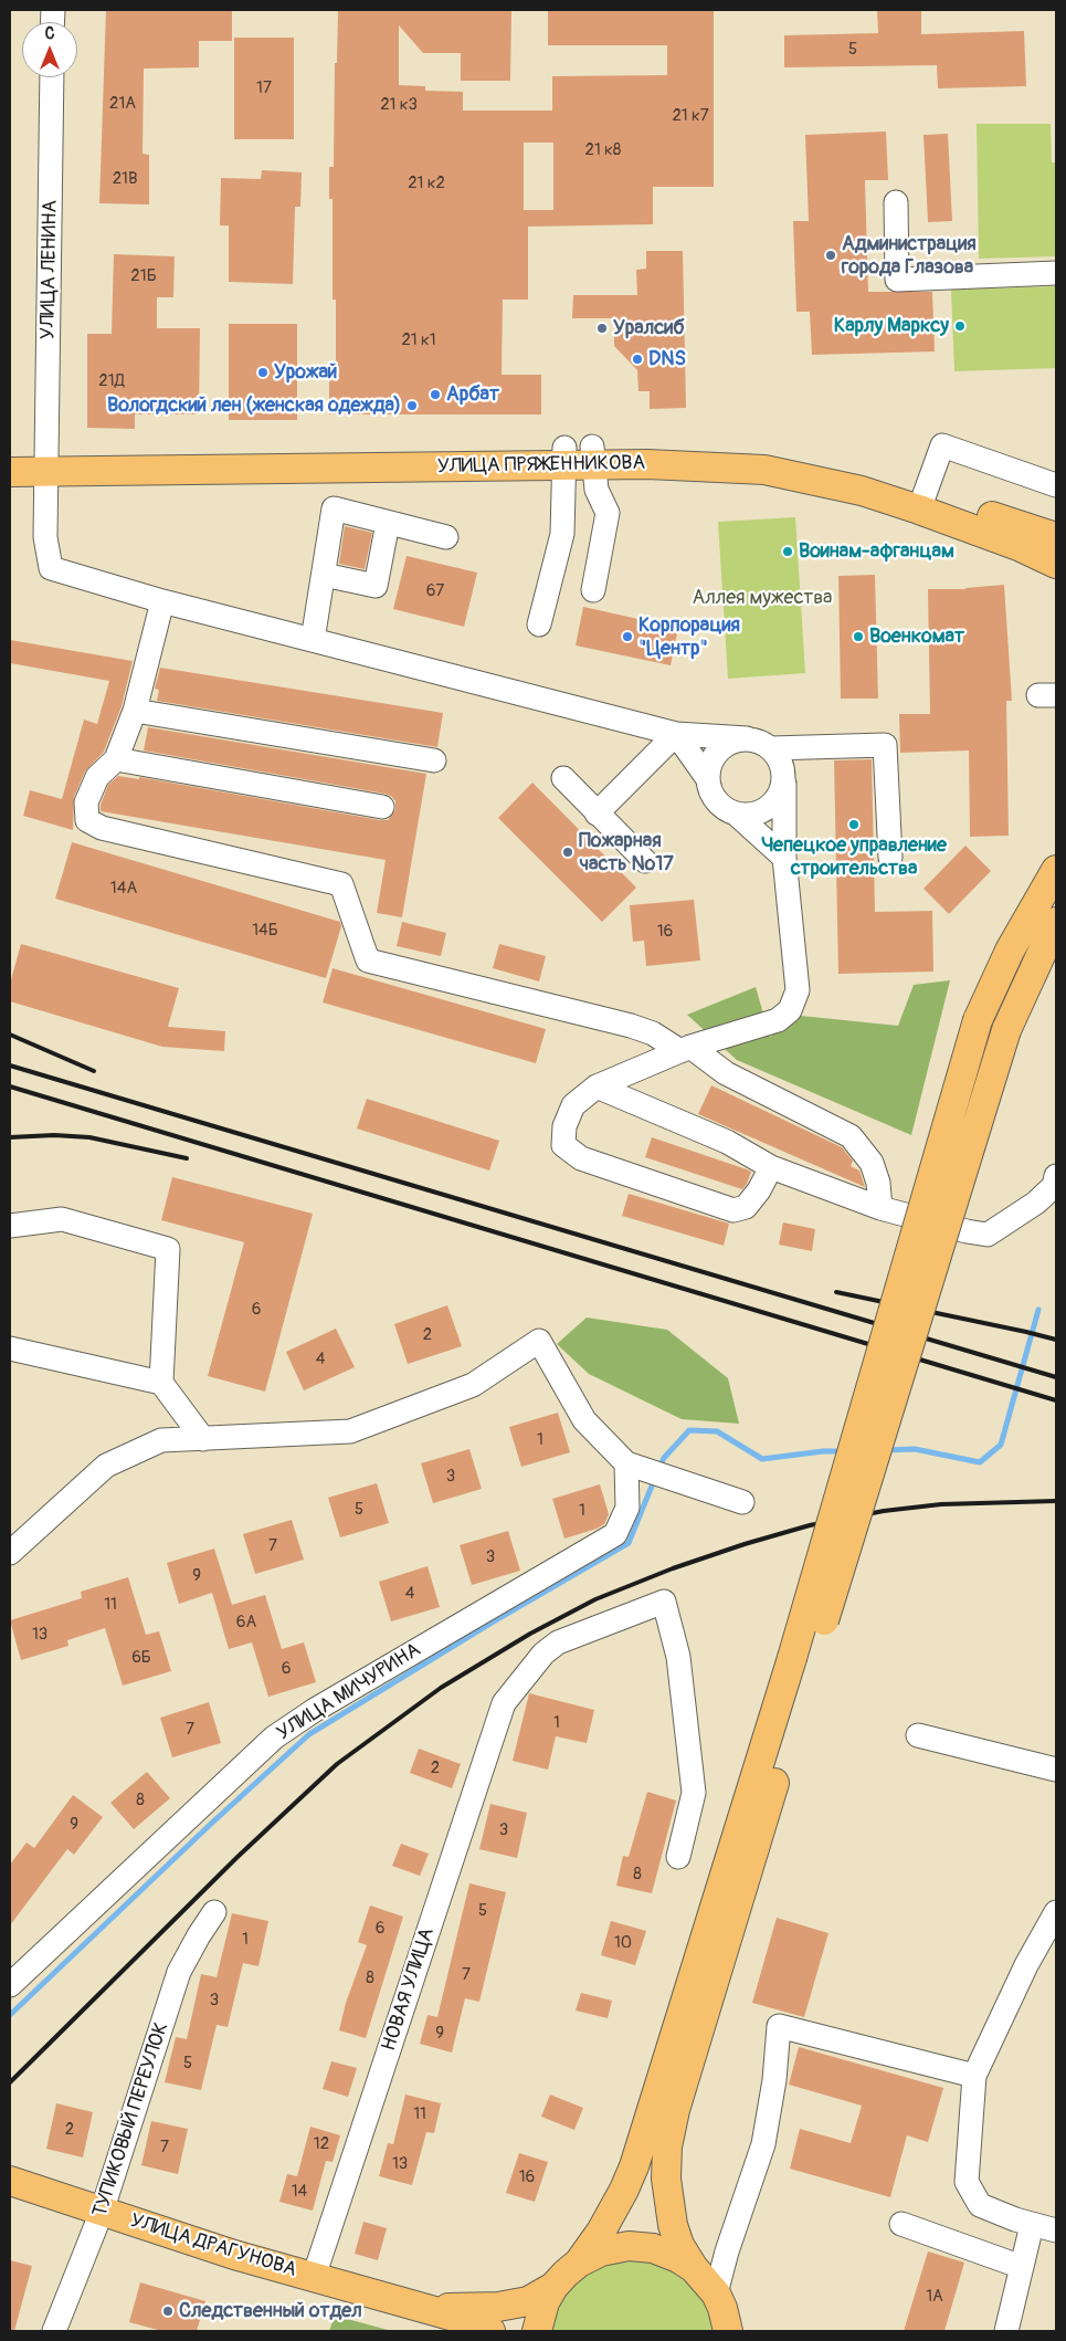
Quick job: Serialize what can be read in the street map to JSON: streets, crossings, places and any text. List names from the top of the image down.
{
  "streets": {
    "main road": ["УЛИЦА ПРЯЖЕННИКОВА", "УЛИЦА ДРАГУНОВА"],
    "street": [
      "УЛИЦА ЛЕНИНА",
      "УЛИЦА МИЧУРИНА",
      "НОВАЯ УЛИЦА",
      "ТУПИКОВЫЙ ПЕРЕУЛОК"
    ]
  },
  "crossings": [
    ["УЛИЦА ЛЕНИНА", "УЛИЦА ПРЯЖЕННИКОВА"],
    ["НОВАЯ УЛИЦА", "УЛИЦА ДРАГУНОВА"],
    ["ТУПИКОВЫЙ ПЕРЕУЛОК", "УЛИЦА ДРАГУНОВА"]
  ],
  "parks": ["Аллея мужества"],
  "places": [
    "Администрация города Глазова",
    "Карлу Марксу",
    "Уралсиб",
    "DNS",
    "Урожай",
    "Арбат",
    "Вологдский лен (женская одежда)",
    "Воинам-афганцам",
    "Корпорация \"Центр\"",
    "Военкомат",
    "Чепецкое управление строительства",
    "Пожарная часть №17",
    "Следственный отдел"
  ],
  "house_numbers": [
    "5",
    "17",
    "21А",
    "21 к3",
    "21 к7",
    "21 к8",
    "21В",
    "21 к2",
    "21Б",
    "21 к1",
    "21Д",
    "67",
    "14А",
    "14Б",
    "16",
    "6",
    "2",
    "4",
    "1",
    "3",
    "5",
    "1",
    "7",
    "3",
    "9",
    "4",
    "11",
    "6А",
    "13",
    "6Б",
    "6",
    "1",
    "7",
    "2",
    "8",
    "9",
    "3",
    "8",
    "5",
    "6",
    "1",
    "10",
    "7",
    "8",
    "3",
    "9",
    "5",
    "11",
    "2",
    "12",
    "7",
    "13",
    "16",
    "14",
    "1А"
  ],
  "north": "top"
}
